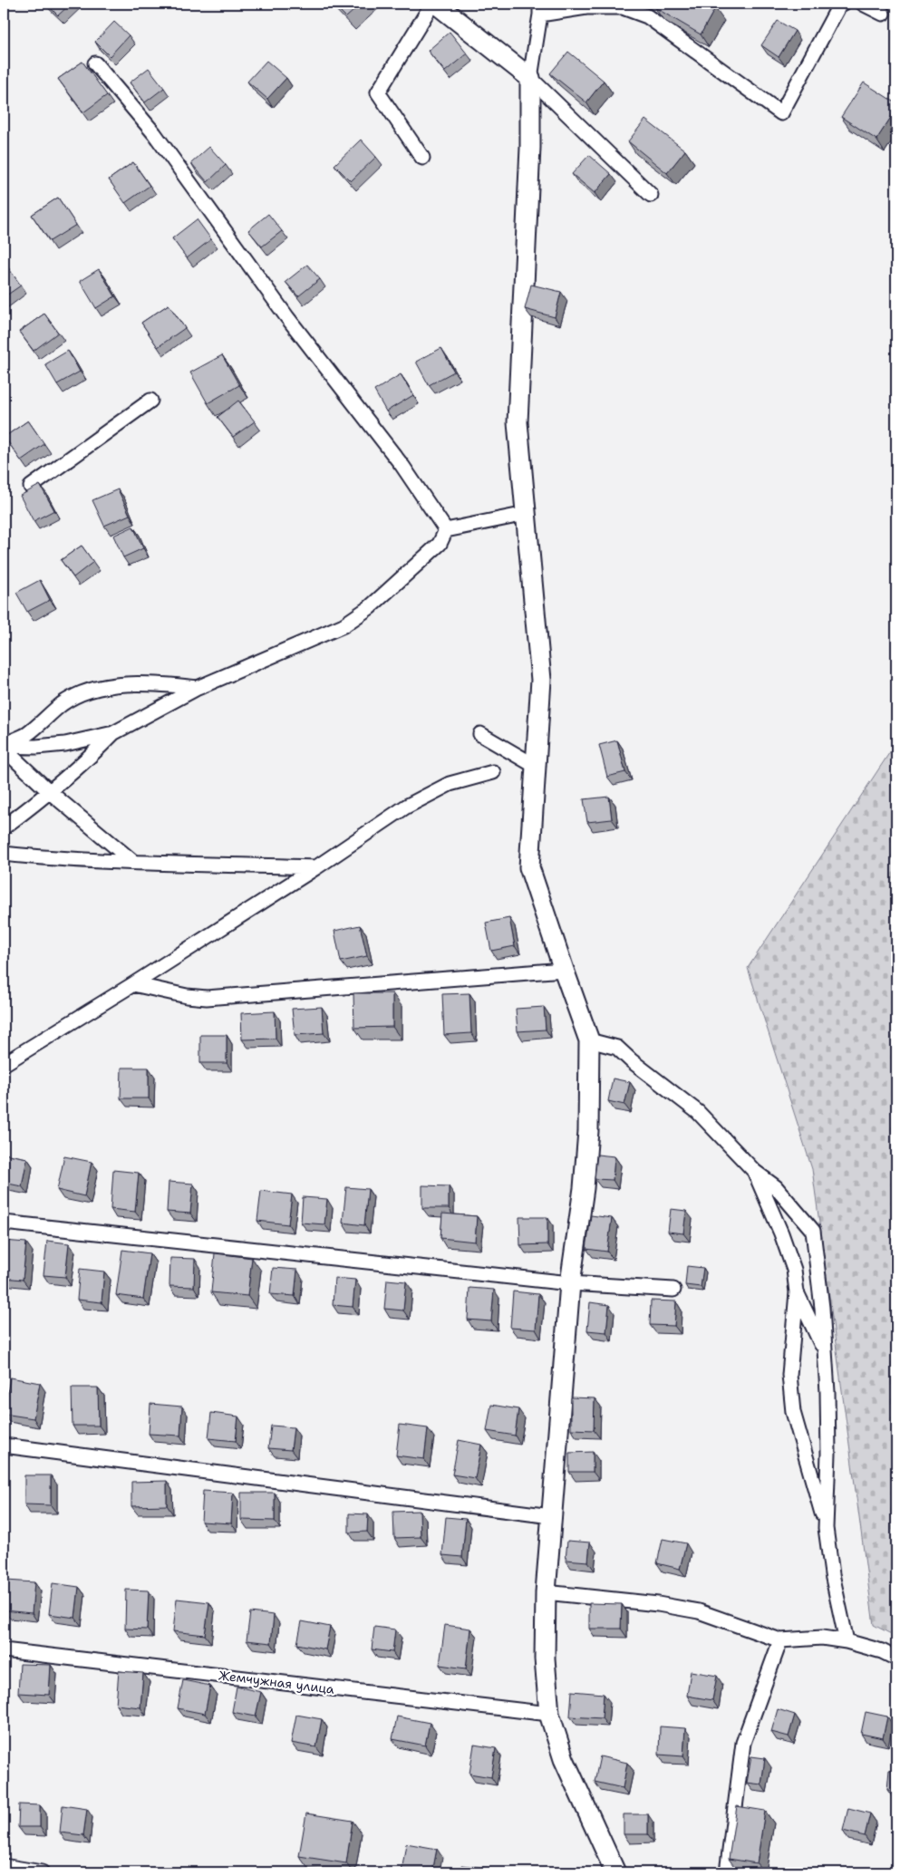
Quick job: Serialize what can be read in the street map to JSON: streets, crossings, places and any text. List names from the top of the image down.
{
  "streets": {
    "street": ["Жемчужная улица"]
  }
}
